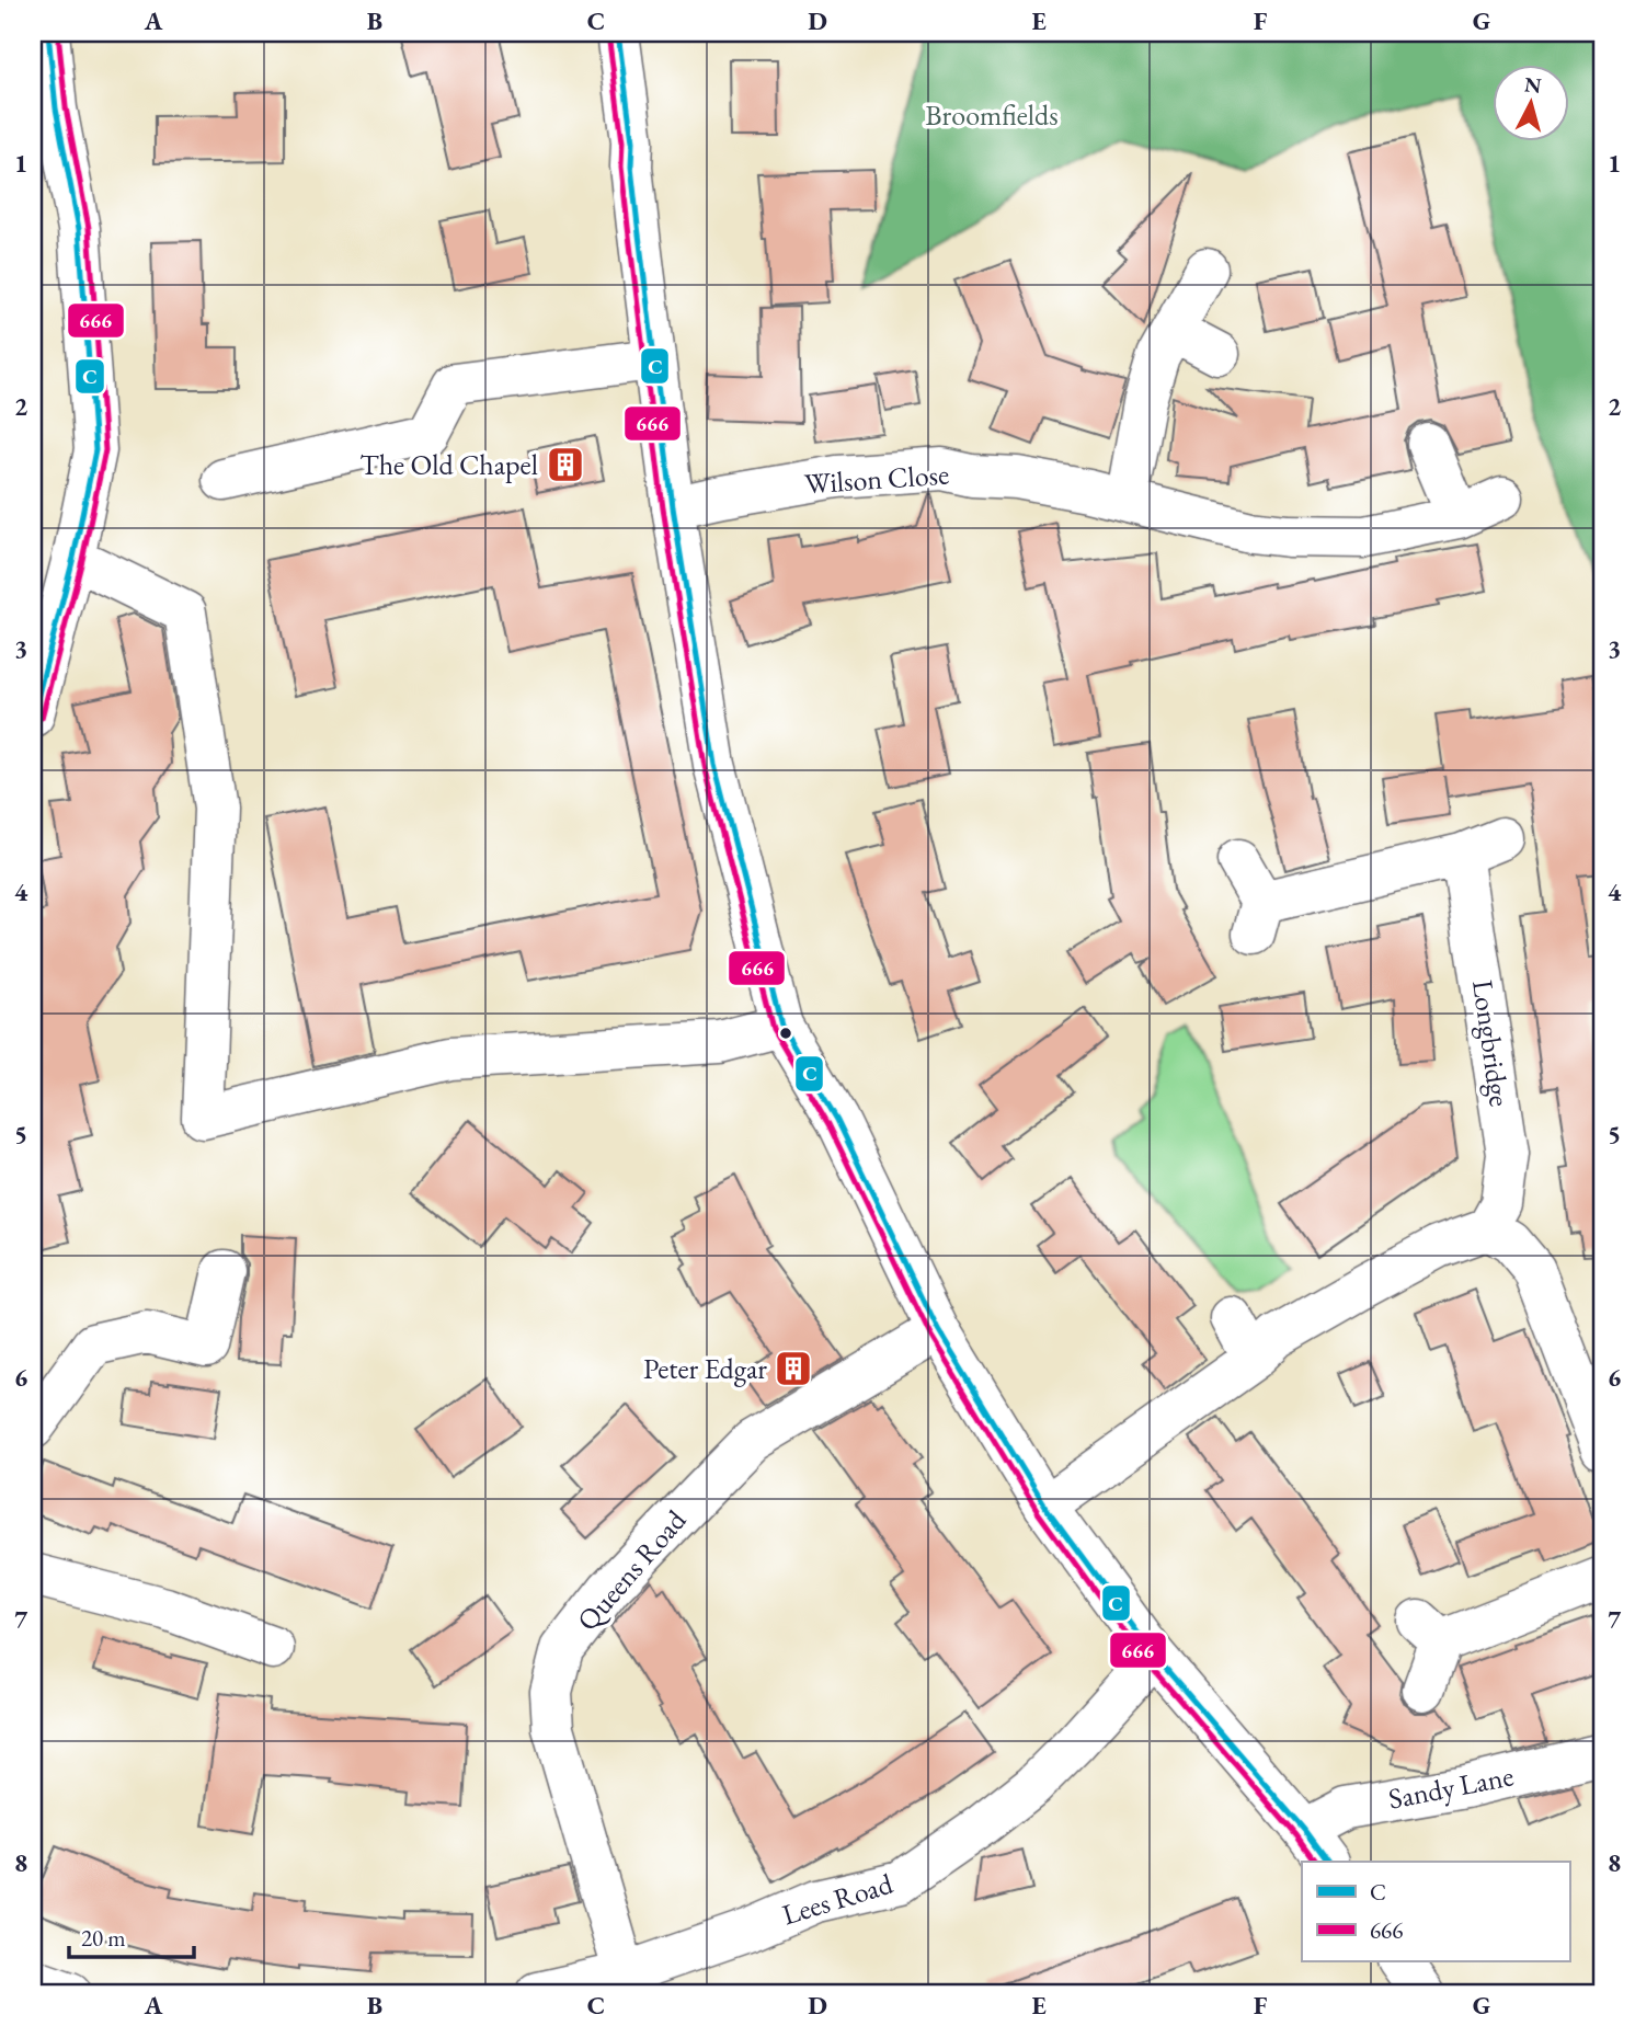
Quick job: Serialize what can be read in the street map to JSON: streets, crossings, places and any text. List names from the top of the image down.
{
  "streets": {
    "street": [
      "Wilson Close",
      "Longbridge",
      "Queens Road",
      "Sandy Lane",
      "Lees Road"
    ]
  },
  "crossings": [
    ["Queens Road", "Lees Road"]
  ],
  "parks": ["Broomfields"],
  "places": {
    "building": ["The Old Chapel", "Peter Edgar"]
  },
  "lines": ["transit line C", "transit line 666"],
  "legend": ["C", "666"],
  "scale_bar": "20 m",
  "north": "top",
  "grid": {
    "columns": [
      "A",
      "B",
      "C",
      "D",
      "E",
      "F",
      "G"
    ],
    "rows": [
      "1",
      "2",
      "3",
      "4",
      "5",
      "6",
      "7",
      "8"
    ]
  }
}
